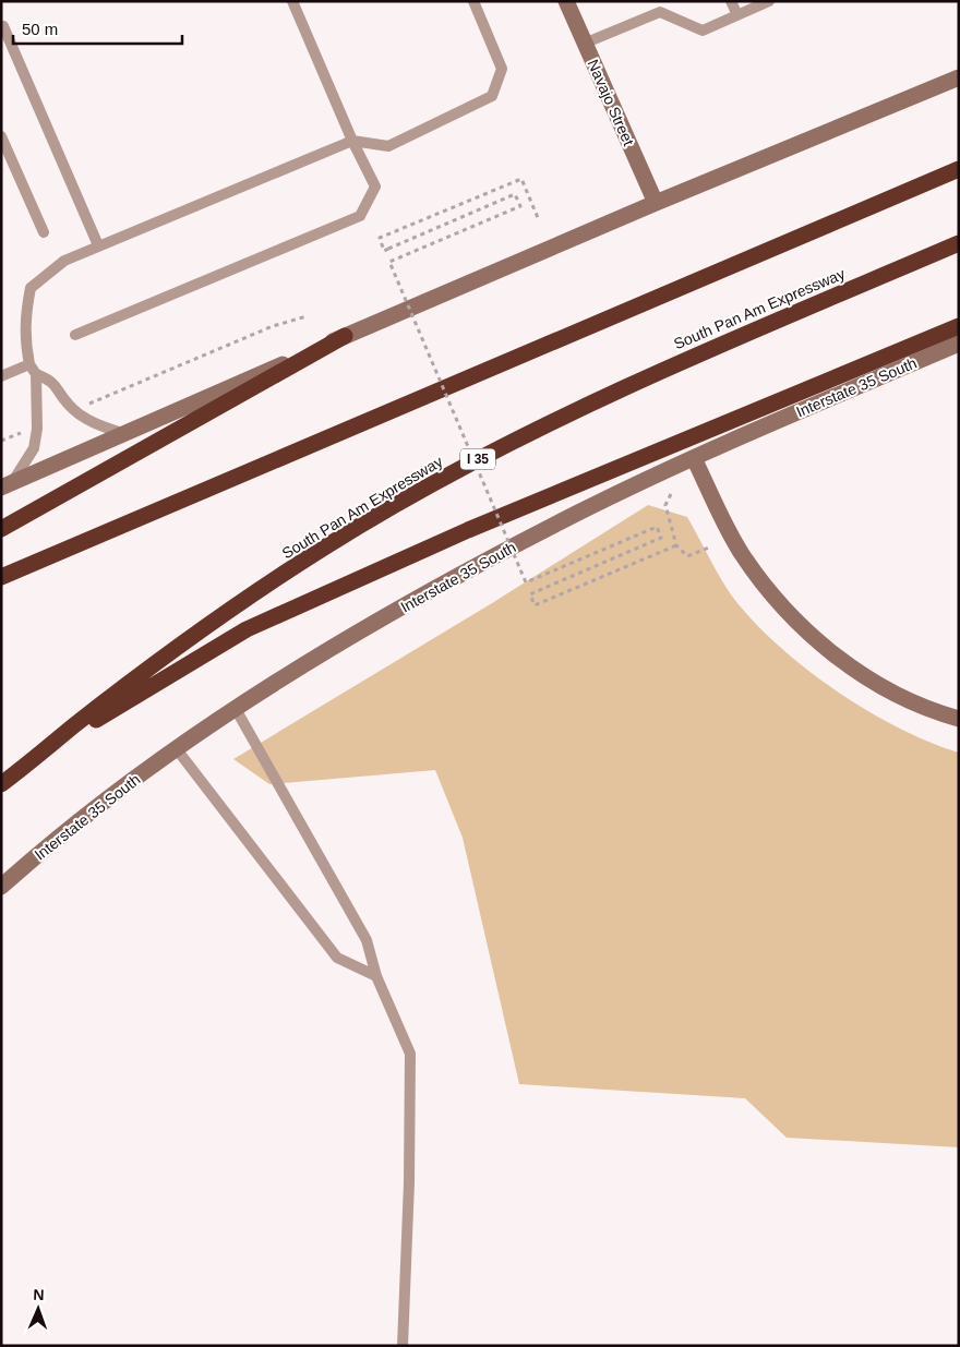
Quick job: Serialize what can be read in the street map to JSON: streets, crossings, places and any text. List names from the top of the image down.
{
  "streets": {
    "highway": ["South Pan Am Expressway", "I 35"],
    "main road": ["Navajo Street", "Interstate 35 South"]
  },
  "scale_bar": "50 m",
  "north": "top"
}
